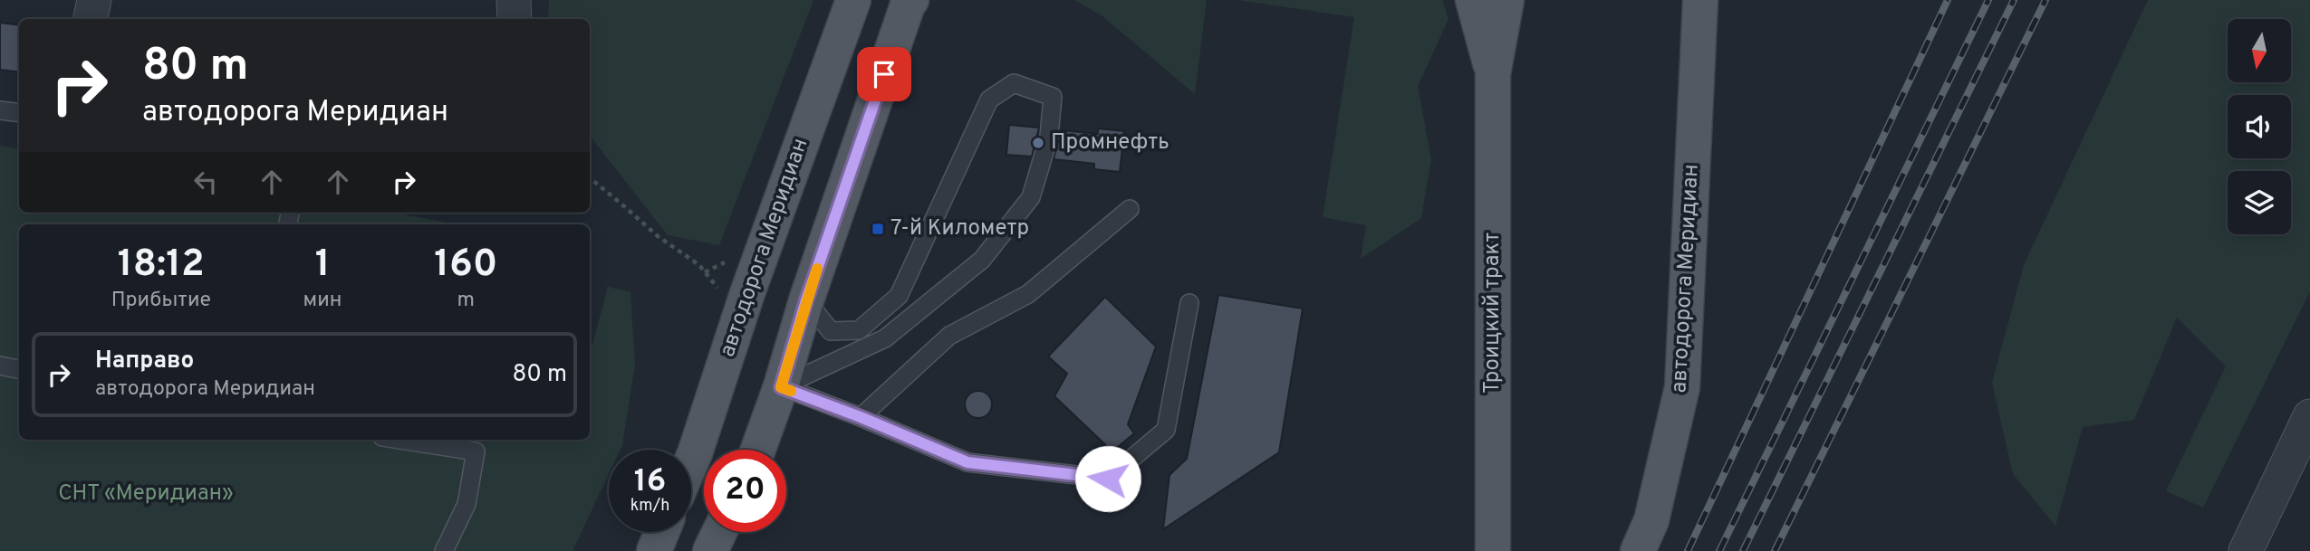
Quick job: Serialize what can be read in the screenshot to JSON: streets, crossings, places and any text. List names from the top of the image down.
{
  "streets": {
    "main road": ["автодорога Меридиан", "Троицкий тракт"]
  },
  "parks": ["СНТ «Меридиан»"],
  "places": {
    "other": ["Промнефть"],
    "transit": ["7-й Километр"]
  },
  "north": "bottom",
  "page": {
    "turn": ["80 m", "автодорога Меридиан"],
    "eta": [
      "18:12",
      "Прибытие",
      "1",
      "мин",
      "160",
      "m"
    ],
    "list": [
      {
        "name": "Направо",
        "note": "автодорога Меридиан",
        "value": "80 m"
      }
    ],
    "speed": "16 km/h",
    "limit": "20"
  }
}
